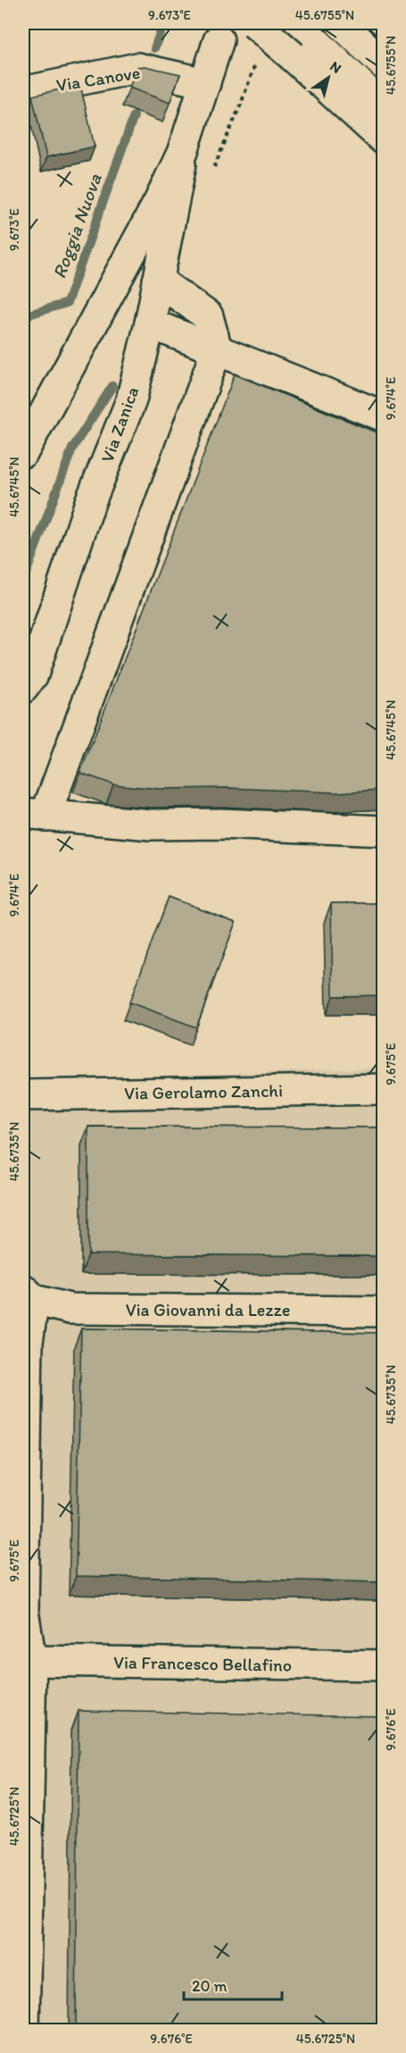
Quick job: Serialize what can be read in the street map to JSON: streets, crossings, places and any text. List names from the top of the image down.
{
  "streets": {
    "main road": [
      "Via Canove",
      "Via Zanica",
      "Via Gerolamo Zanchi",
      "Via Giovanni da Lezze",
      "Via Francesco Bellafino"
    ]
  },
  "crossings": [
    ["Via Canove", "Via Zanica"]
  ],
  "water": ["Roggia Nuova"],
  "scale_bar": "20 m",
  "north": "top right",
  "coordinates": [
    "9.673°E",
    "45.6755°N",
    "9.674°E",
    "45.6745°N",
    "9.675°E",
    "45.6735°N",
    "9.676°E",
    "45.6725°N"
  ]
}
